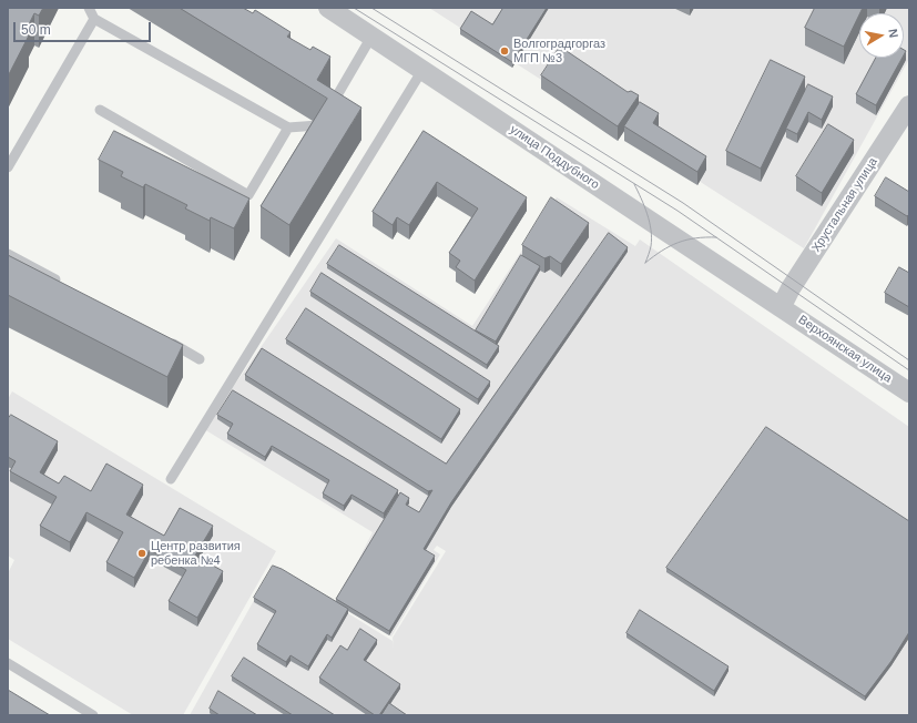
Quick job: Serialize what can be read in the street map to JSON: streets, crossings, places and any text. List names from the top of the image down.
{
  "streets": {
    "street": ["улица Поддубного", "Хрустальная улица", "Верхоянская улица"]
  },
  "crossings": [
    ["улица Поддубного", "Хрустальная улица"],
    ["улица Поддубного", "Верхоянская улица"],
    ["Хрустальная улица", "Верхоянская улица"]
  ],
  "places": ["Волгоградгоргаз МГП №3", "Центр развития ребенка №4"],
  "scale_bar": "50 m",
  "north": "right"
}
